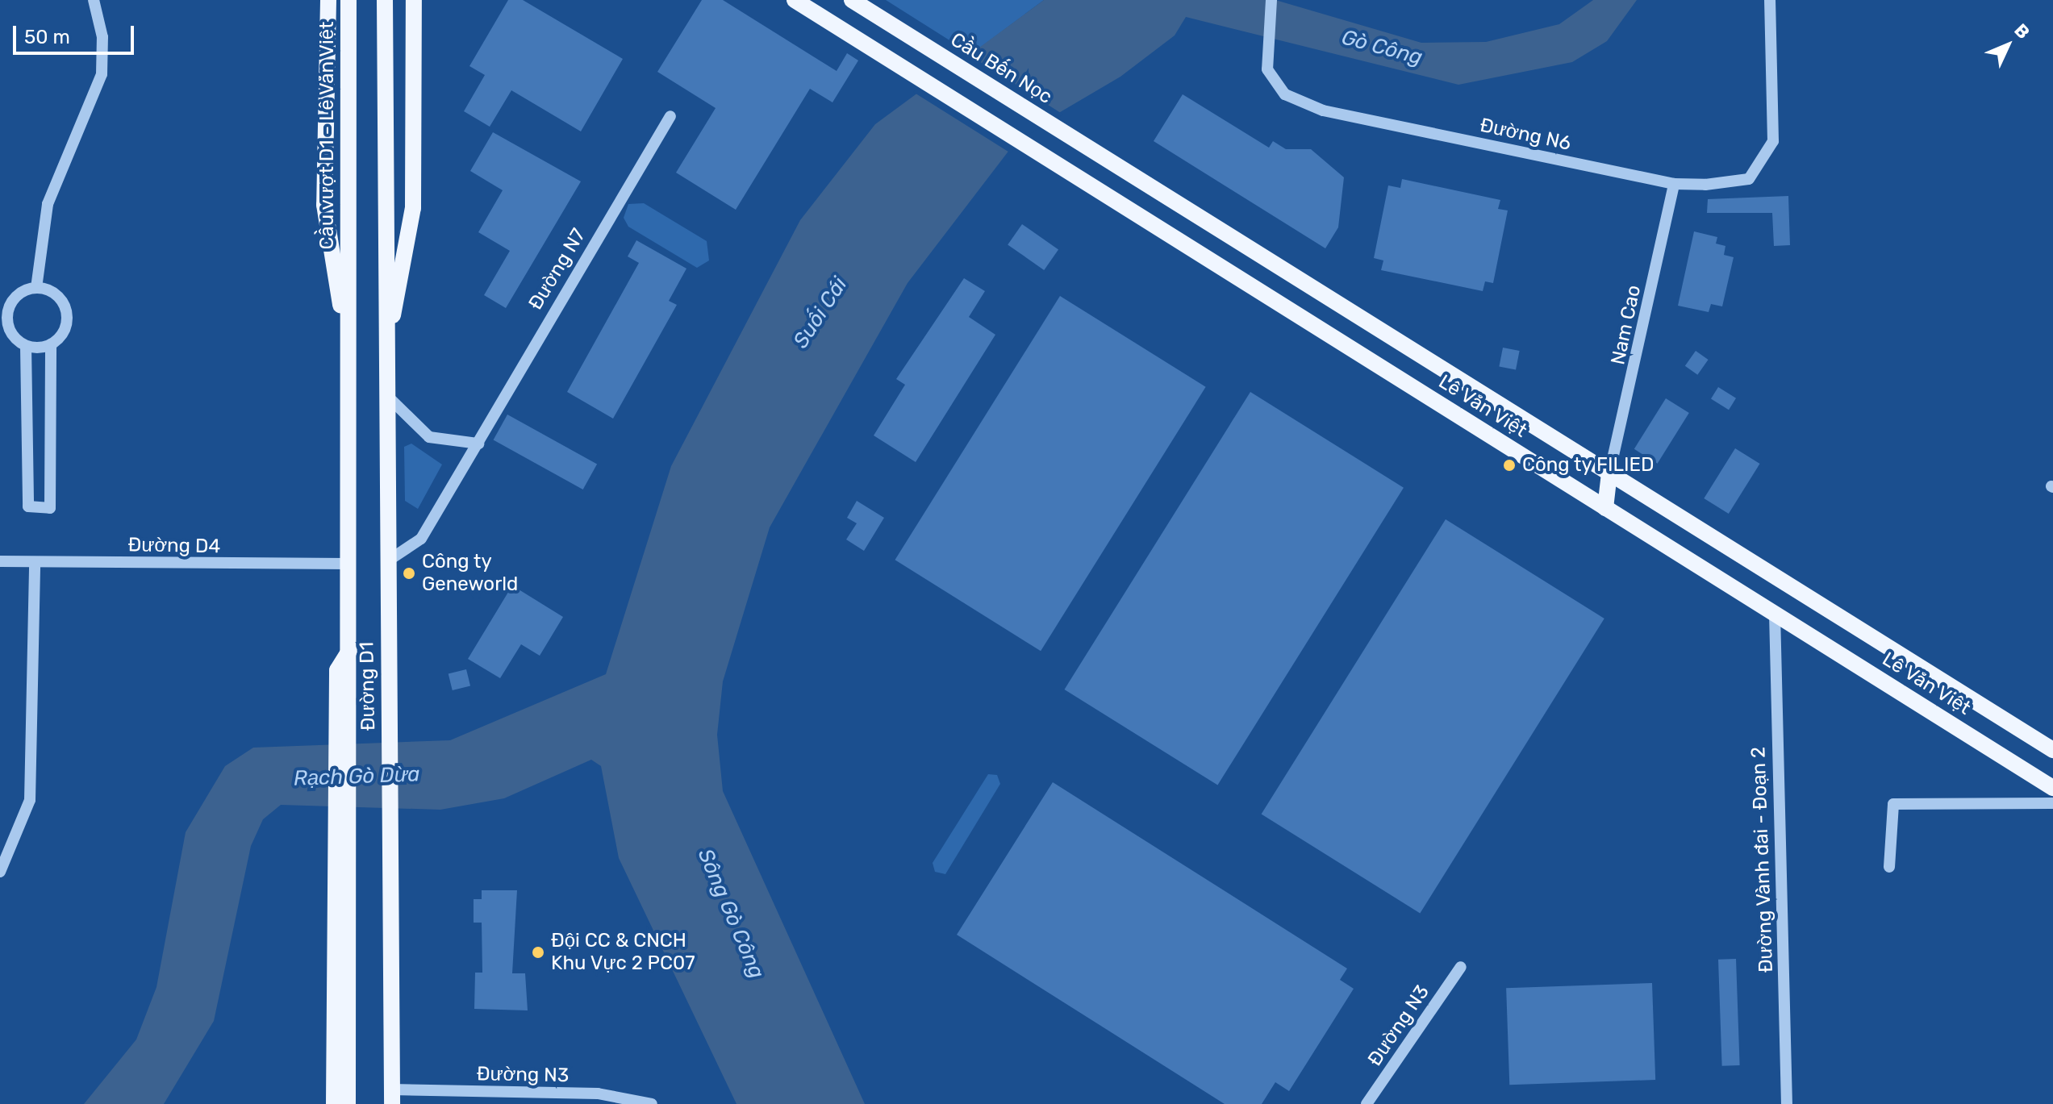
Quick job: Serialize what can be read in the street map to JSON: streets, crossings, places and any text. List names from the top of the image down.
{
  "streets": {
    "main road": [
      "Cầu Bến Nọc",
      "Cầu vượt D1 - Lê Văn Việt",
      "Lê Văn Việt",
      "Đường D1"
    ],
    "street": [
      "Đường N6",
      "Đường N7",
      "Nam Cao",
      "Đường D4",
      "Đường Vành đai - Đoạn 2",
      "Đường N3"
    ]
  },
  "crossings": [
    ["Cầu Bến Nọc", "Lê Văn Việt"],
    ["Đường N6", "Nam Cao"],
    ["Cầu vượt D1 - Lê Văn Việt", "Đường D1"],
    ["Đường N7", "Đường D1"],
    ["Nam Cao", "Lê Văn Việt"],
    ["Lê Văn Việt", "Đường Vành đai - Đoạn 2"],
    ["Đường D4", "Đường D1"],
    ["Đường D1", "Đường N3"]
  ],
  "water": [
    "Gò Công",
    "Suối Cái",
    "Rạch Gò Dừa",
    "Sông Gò Công"
  ],
  "places": ["Công ty FILIED", "Công ty Geneworld", "Đội CC & CNCH Khu Vực 2 PC07"],
  "scale_bar": "50 m",
  "north": "top right"
}
